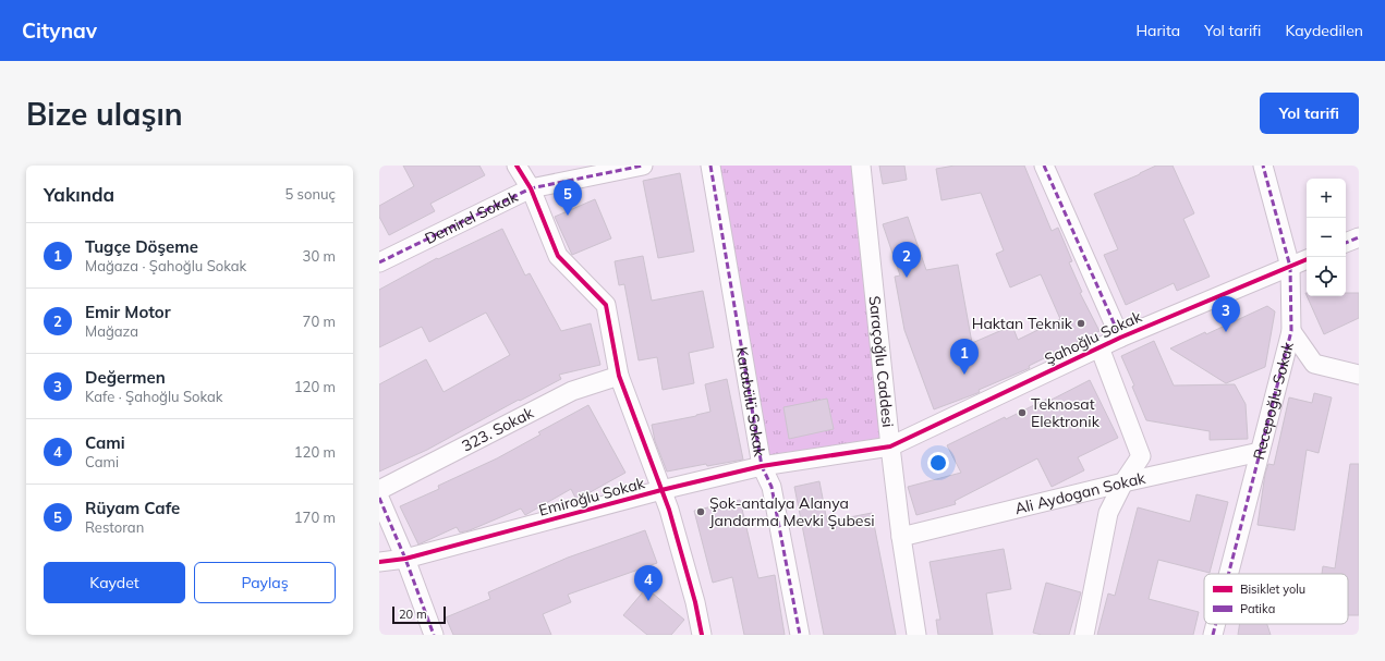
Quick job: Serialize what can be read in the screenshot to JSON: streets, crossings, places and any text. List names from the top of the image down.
{
  "streets": {
    "street": [
      "Demirel Sokak",
      "Şahoğlu Sokak",
      "Saraçoğlu Caddesi",
      "Recepoğlu Sokak",
      "Karabülü Sokak",
      "323. Sokak",
      "Ali Aydogan Sokak",
      "Emiroğlu Sokak"
    ]
  },
  "crossings": [
    ["Şahoğlu Sokak", "Saraçoğlu Caddesi"],
    ["Şahoğlu Sokak", "Recepoğlu Sokak"],
    ["Şahoğlu Sokak", "Emiroğlu Sokak"],
    ["Saraçoğlu Caddesi", "Ali Aydogan Sokak"],
    ["Saraçoğlu Caddesi", "Emiroğlu Sokak"],
    ["Recepoğlu Sokak", "Ali Aydogan Sokak"],
    ["Karabülü Sokak", "Emiroğlu Sokak"]
  ],
  "places": ["Haktan Teknik", "Teknosat Elektronik", "Şok-antalya Alanya Jandarma Mevki Şubesi"],
  "legend": ["Bisiklet yolu", "Patika"],
  "scale_bar": "20 m",
  "page": {
    "header": "Citynav",
    "nav": ["Harita", "Yol tarifi", "Kaydedilen"],
    "buttons": [
      "Yol tarifi",
      ["Kaydet", "Paylaş"]
    ],
    "title": "Bize ulaşın",
    "heading": ["Yakında", "5 sonuç"],
    "map_buttons": ["+", "−"],
    "pins": [
      "5",
      "2",
      "3",
      "1",
      "4"
    ],
    "list": [
      {
        "mark": "1",
        "name": "Tugçe Döşeme",
        "note": "Mağaza · Şahoğlu Sokak",
        "value": "30 m"
      },
      {
        "mark": "2",
        "name": "Emir Motor",
        "note": "Mağaza",
        "value": "70 m"
      },
      {
        "mark": "3",
        "name": "Değermen",
        "note": "Kafe · Şahoğlu Sokak",
        "value": "120 m"
      },
      {
        "mark": "4",
        "name": "Cami",
        "note": "Cami",
        "value": "120 m"
      },
      {
        "mark": "5",
        "name": "Rüyam Cafe",
        "note": "Restoran",
        "value": "170 m"
      }
    ],
    "scale": "20 m"
  }
}
